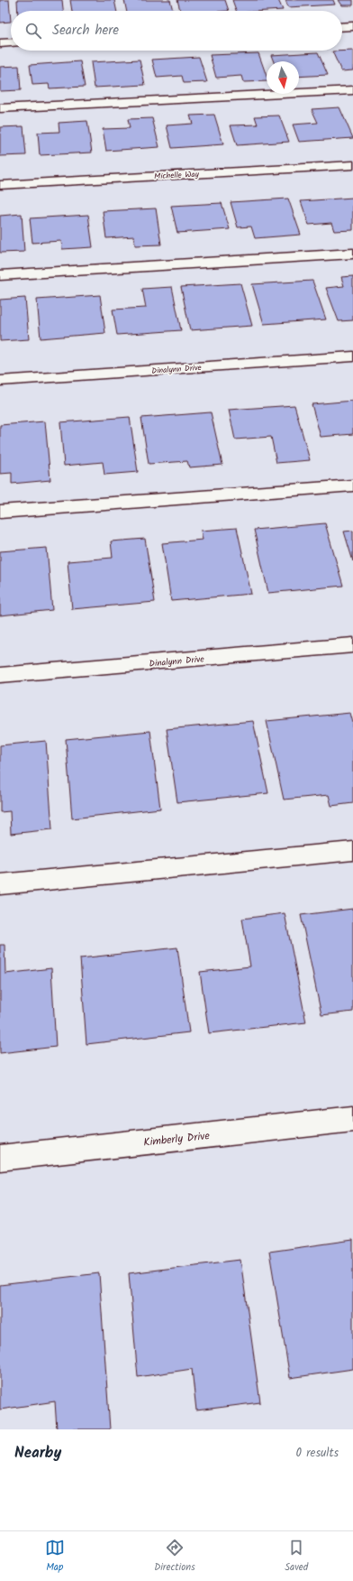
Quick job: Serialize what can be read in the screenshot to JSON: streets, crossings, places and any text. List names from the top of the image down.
{
  "streets": {
    "street": ["Michelle Way", "Dinalynn Drive", "Kimberly Drive"]
  },
  "north": "bottom",
  "page": {
    "search": "Search here",
    "heading": ["Nearby", "0 results"],
    "nav": ["Map", "Directions", "Saved"]
  }
}
